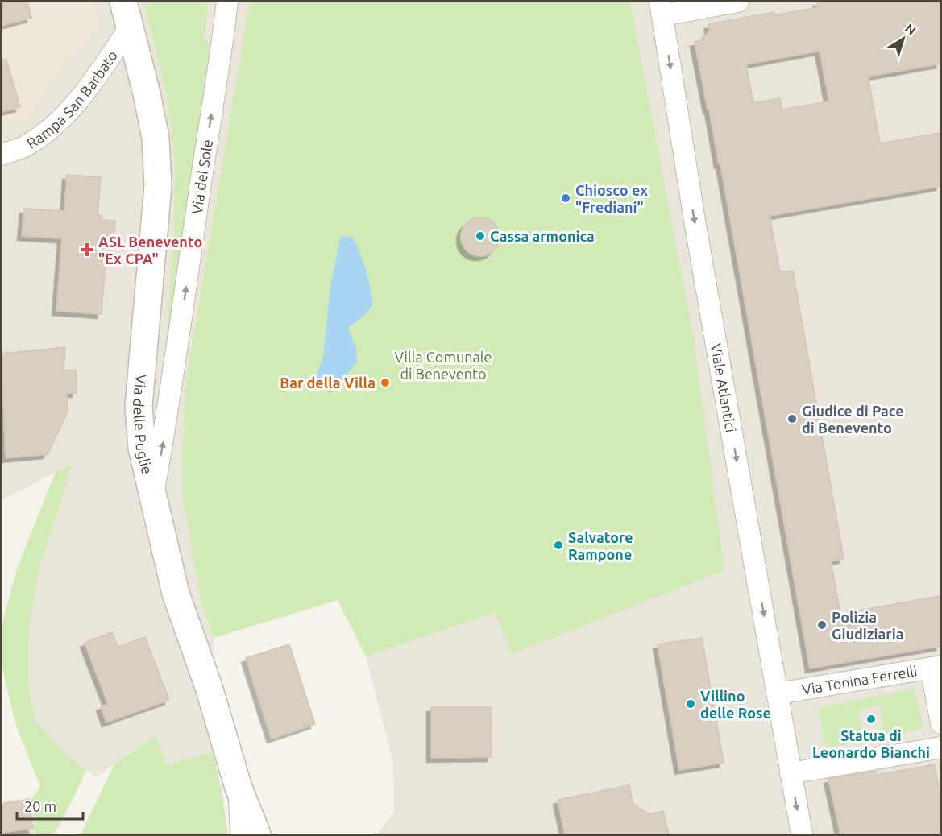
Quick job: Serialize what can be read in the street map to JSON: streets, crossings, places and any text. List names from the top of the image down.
{
  "streets": {
    "street": [
      "Rampa San Barbato",
      "Via del Sole",
      "Viale Atlantici",
      "Via delle Puglie",
      "Via Tonina Ferrelli"
    ]
  },
  "crossings": [
    ["Rampa San Barbato", "Via delle Puglie"],
    ["Via del Sole", "Via delle Puglie"],
    ["Viale Atlantici", "Via Tonina Ferrelli"]
  ],
  "one_way": ["Via del Sole", "Viale Atlantici"],
  "parks": ["Villa Comunale di Benevento"],
  "places": {
    "other": [
      "Chiosco ex \"Frediani\"",
      "Cassa armonica",
      "Bar della Villa",
      "Giudice di Pace di Benevento",
      "Salvatore Rampone",
      "Polizia Giudiziaria",
      "Villino delle Rose",
      "Statua di Leonardo Bianchi"
    ],
    "health": ["ASL Benevento \"Ex CPA\""]
  },
  "scale_bar": "20 m",
  "north": "top right"
}
